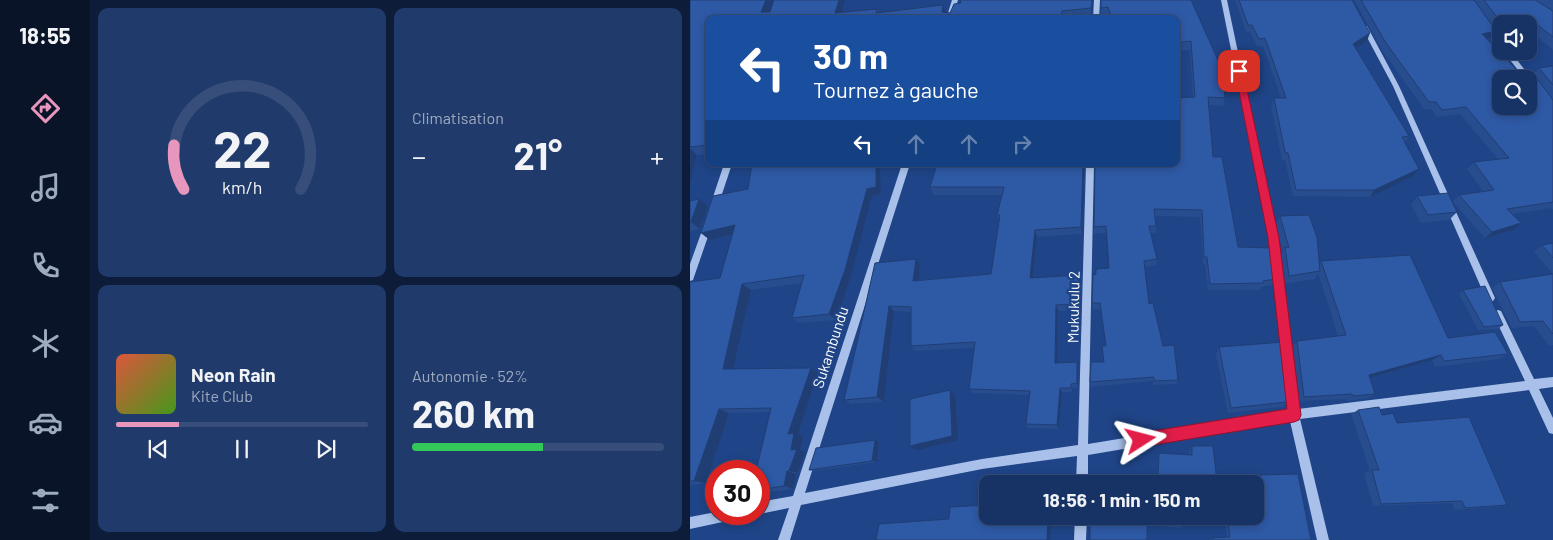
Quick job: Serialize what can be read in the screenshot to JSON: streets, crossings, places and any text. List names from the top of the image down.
{
  "streets": {
    "street": ["Mukukulu 2", "Sukambundu"]
  },
  "page": {
    "tabs": "18:55",
    "tile": [
      "Climatisation",
      ["Autonomie · 52%", "260 km"]
    ],
    "turn": ["30 m", "Tournez à gauche"],
    "heat": ["−", "21°", "+"],
    "song": ["Neon Rain", "Kite Club"],
    "limit": "30",
    "trip": "18:56 · 1 min · 150 m",
    "gauge": ["22", "km/h"]
  }
}
